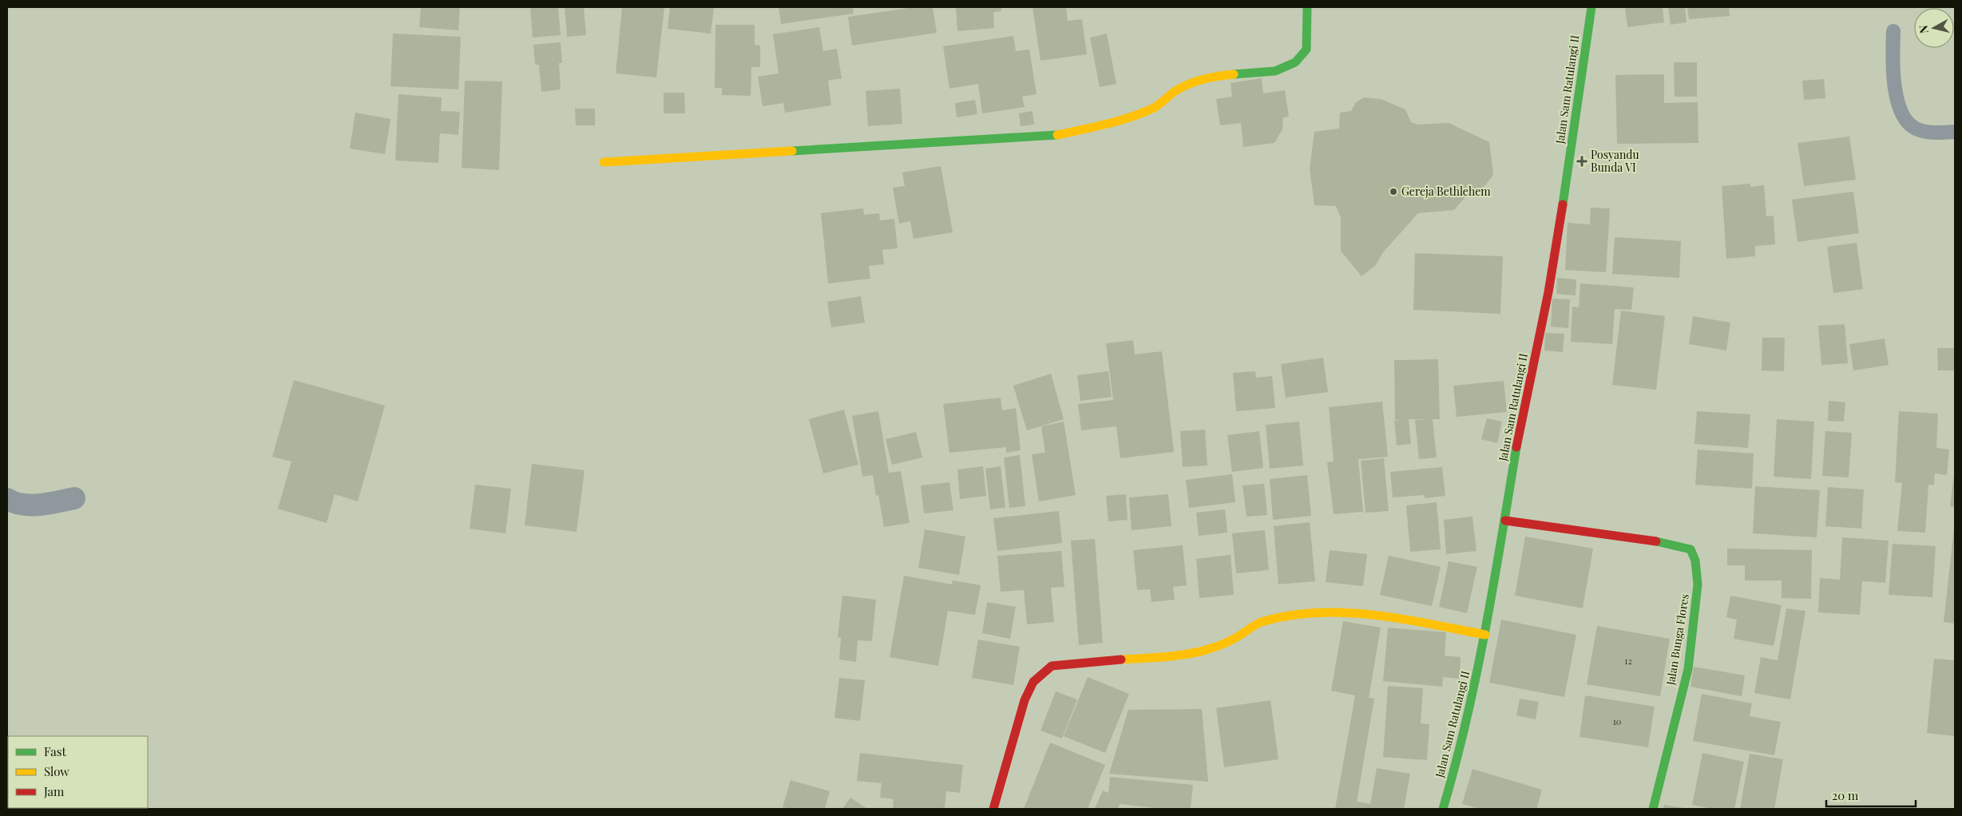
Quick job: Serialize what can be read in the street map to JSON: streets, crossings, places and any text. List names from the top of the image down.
{
  "streets": {
    "street": ["Jalan Sam Ratulangi II", "Jalan Bunga Flores"]
  },
  "crossings": [
    ["Jalan Sam Ratulangi II", "Jalan Bunga Flores"]
  ],
  "places": {
    "health": ["Posyandu Bunda VI"],
    "other": ["Gereja Bethlehem"]
  },
  "house_numbers": ["12", "10"],
  "legend": ["Fast", "Slow", "Jam"],
  "scale_bar": "20 m",
  "north": "left"
}
